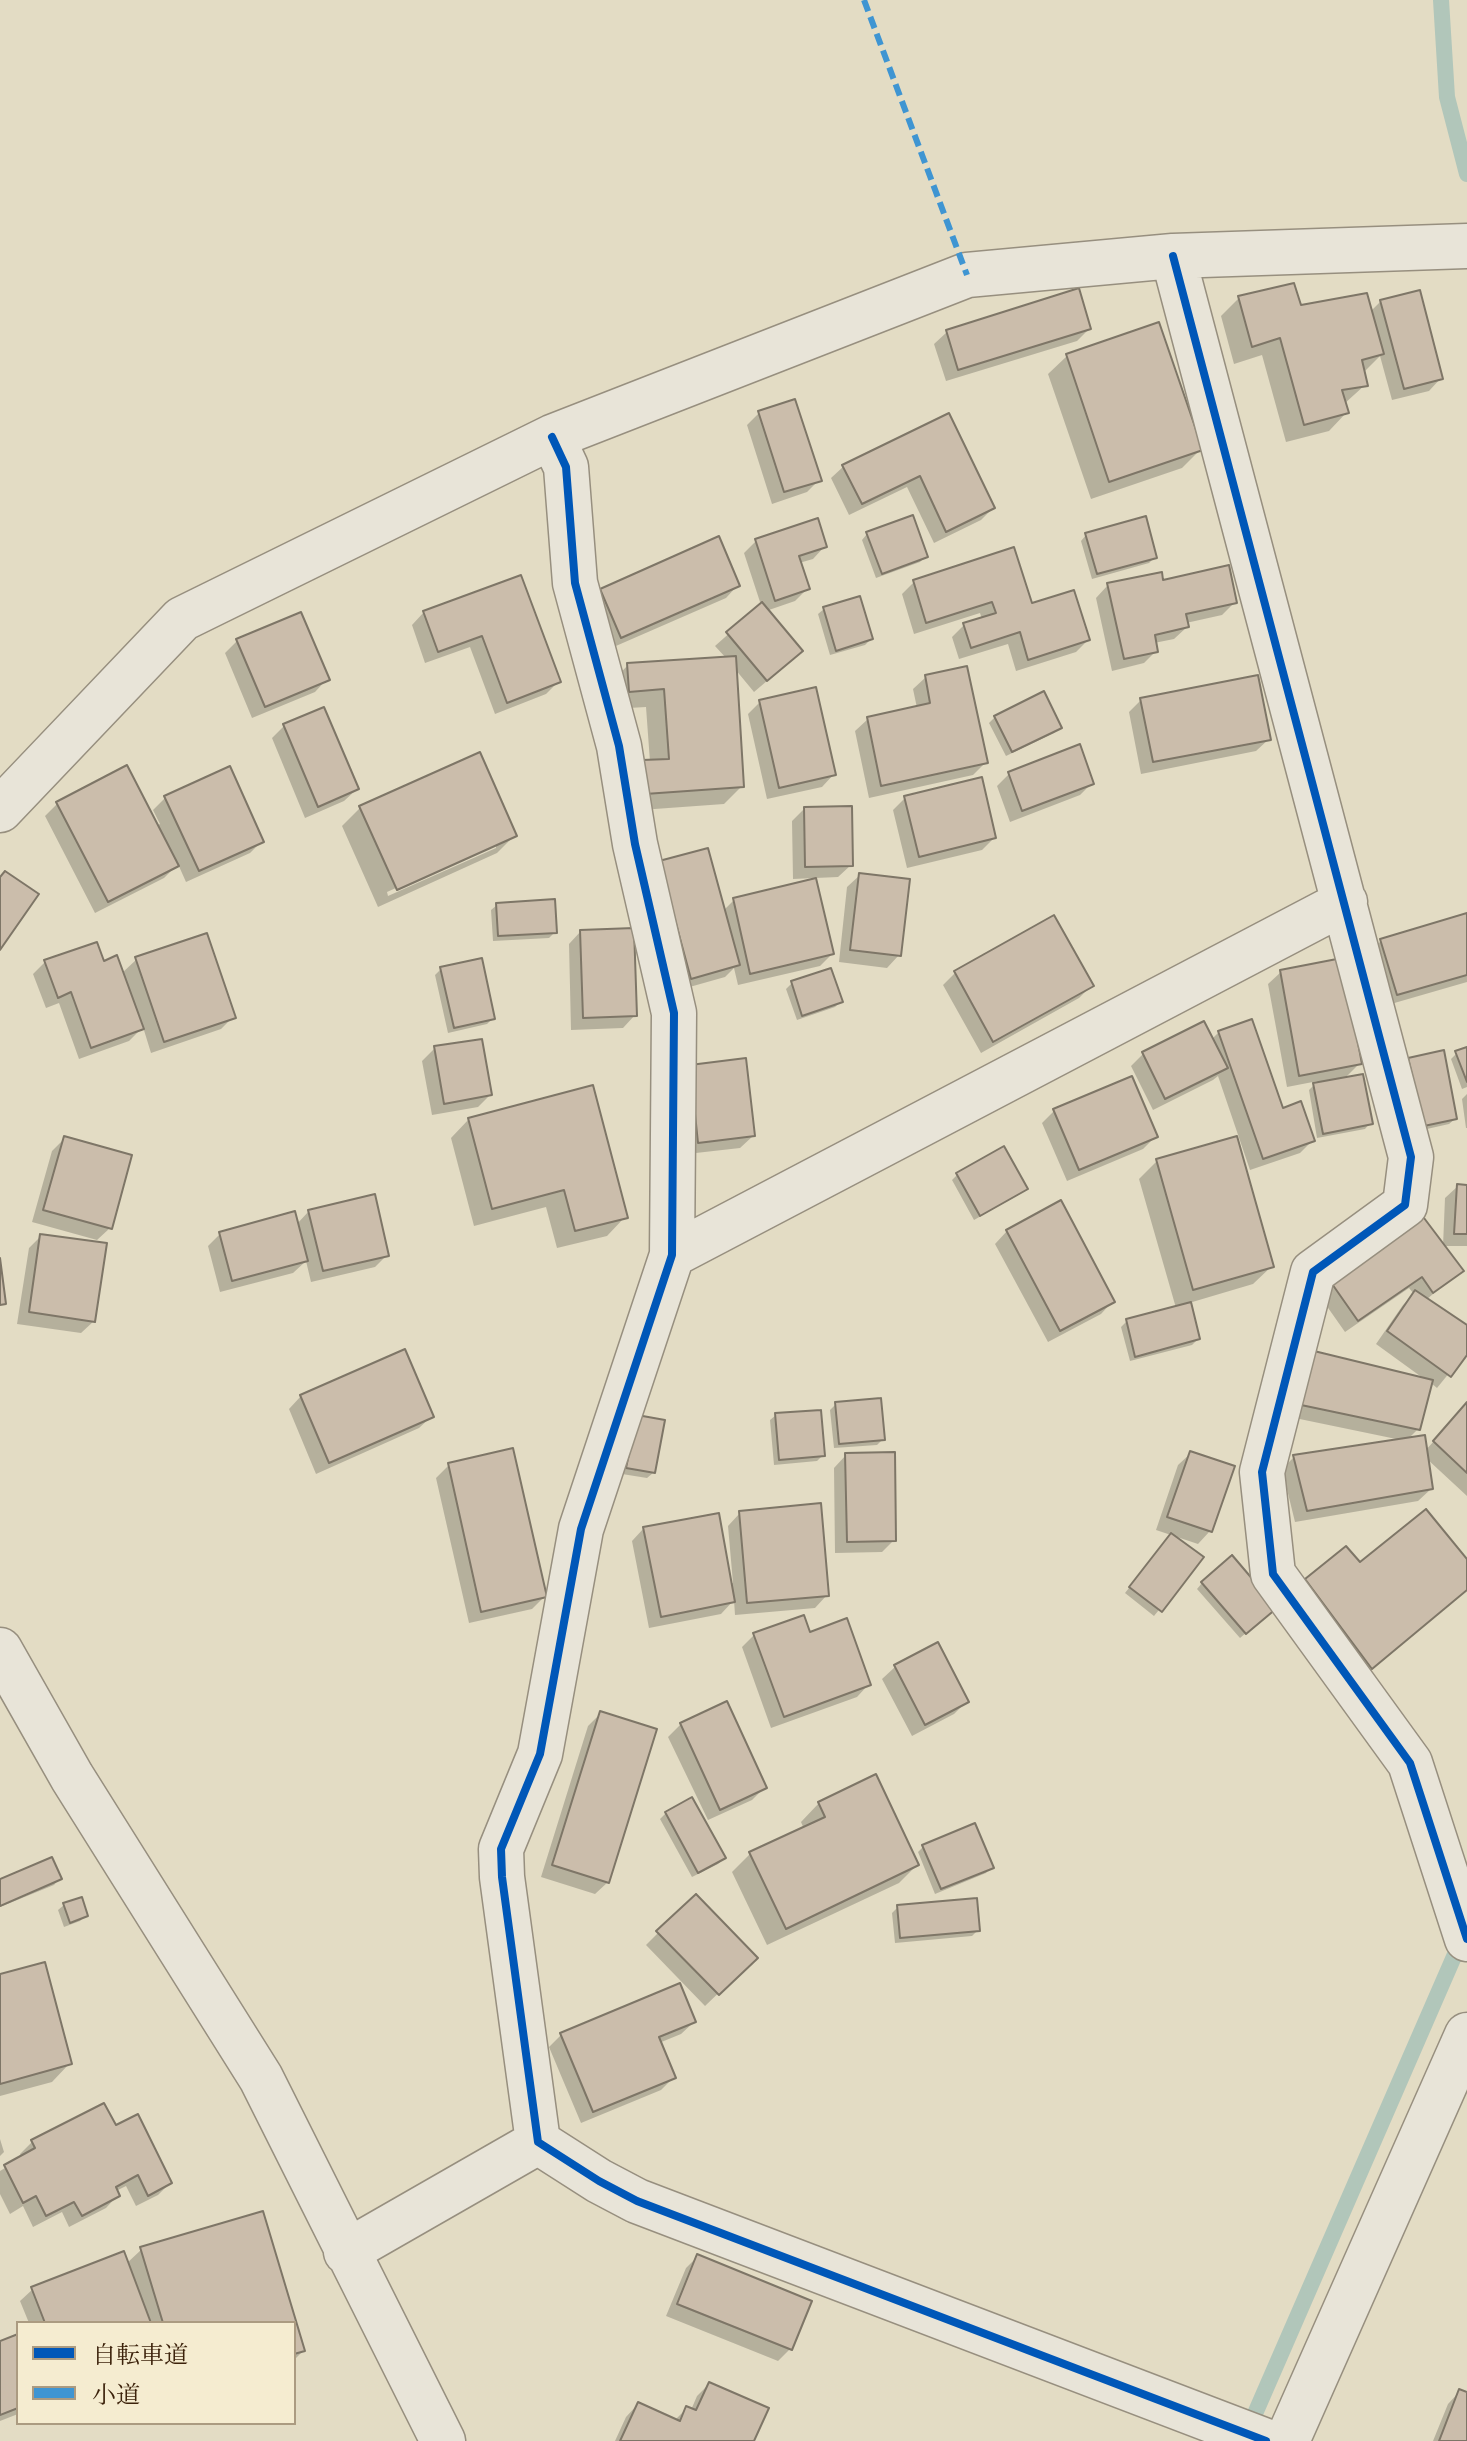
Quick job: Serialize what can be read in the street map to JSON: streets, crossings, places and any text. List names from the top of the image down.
{
  "legend": ["自転車道", "小道"]
}
